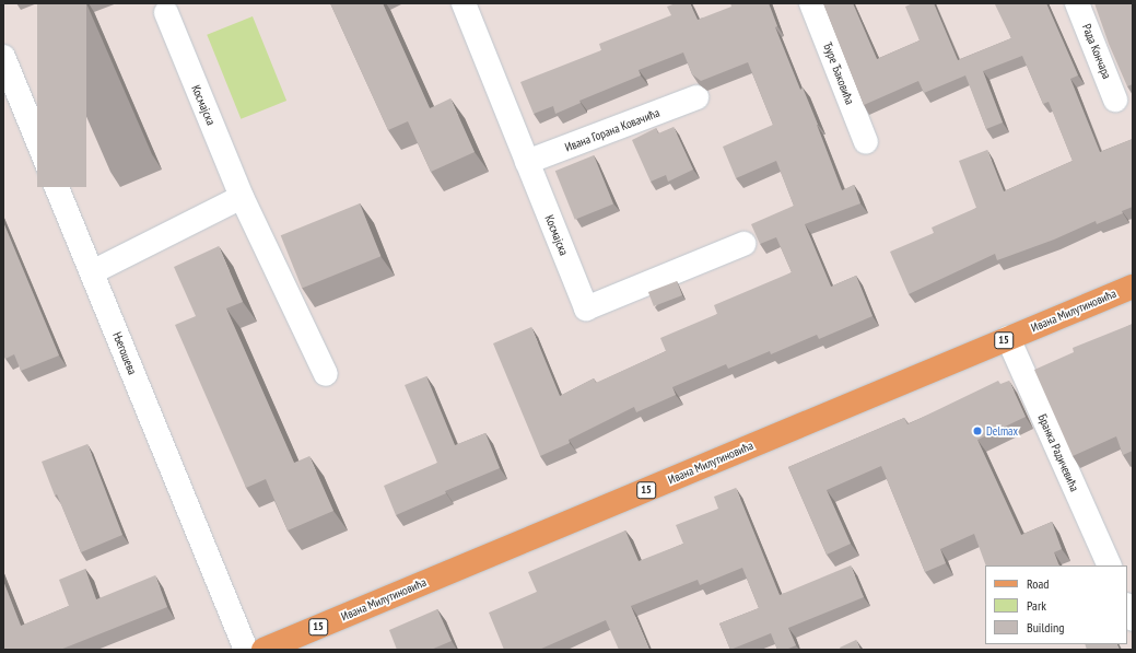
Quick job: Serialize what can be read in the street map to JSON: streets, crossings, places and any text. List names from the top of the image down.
{
  "streets": {
    "main road": ["Ивана Милутиновића", "15"],
    "street": [
      "Рада Кончара",
      "Ђуре Ђаковића",
      "Космајска",
      "Ивана Горана Ковачића",
      "Његошева",
      "Бранка Радичевића"
    ]
  },
  "crossings": [
    ["Космајска", "Ивана Горана Ковачића"],
    ["Ивана Милутиновића", "Бранка Радичевића"]
  ],
  "places": ["Delmax"],
  "legend": ["Road", "Park", "Building"]
}
